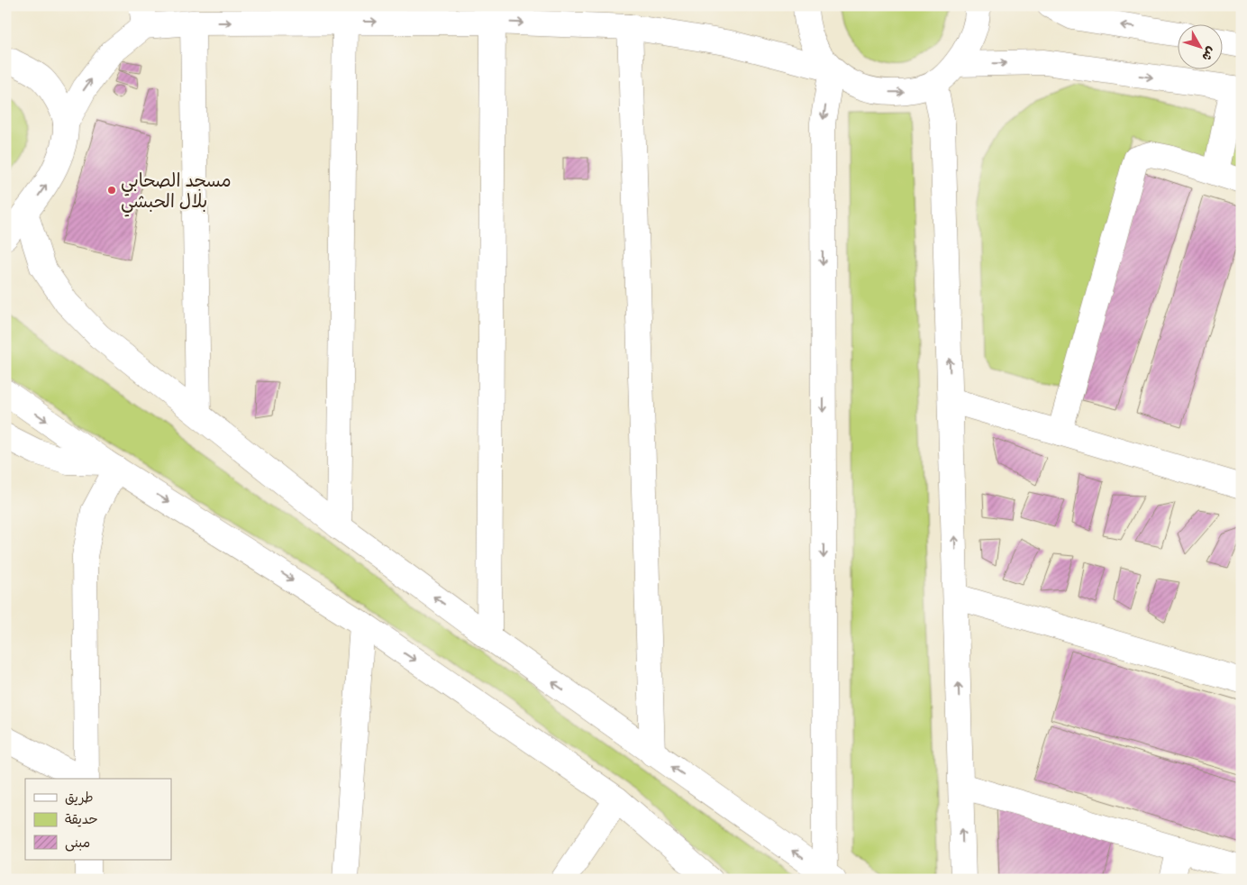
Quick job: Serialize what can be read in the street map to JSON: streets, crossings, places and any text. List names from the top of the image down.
{
  "places": ["مسجد الصحابي بلال الحبشي"],
  "legend": ["طريق", "حديقة", "مبنى"],
  "north": "bottom right"
}
